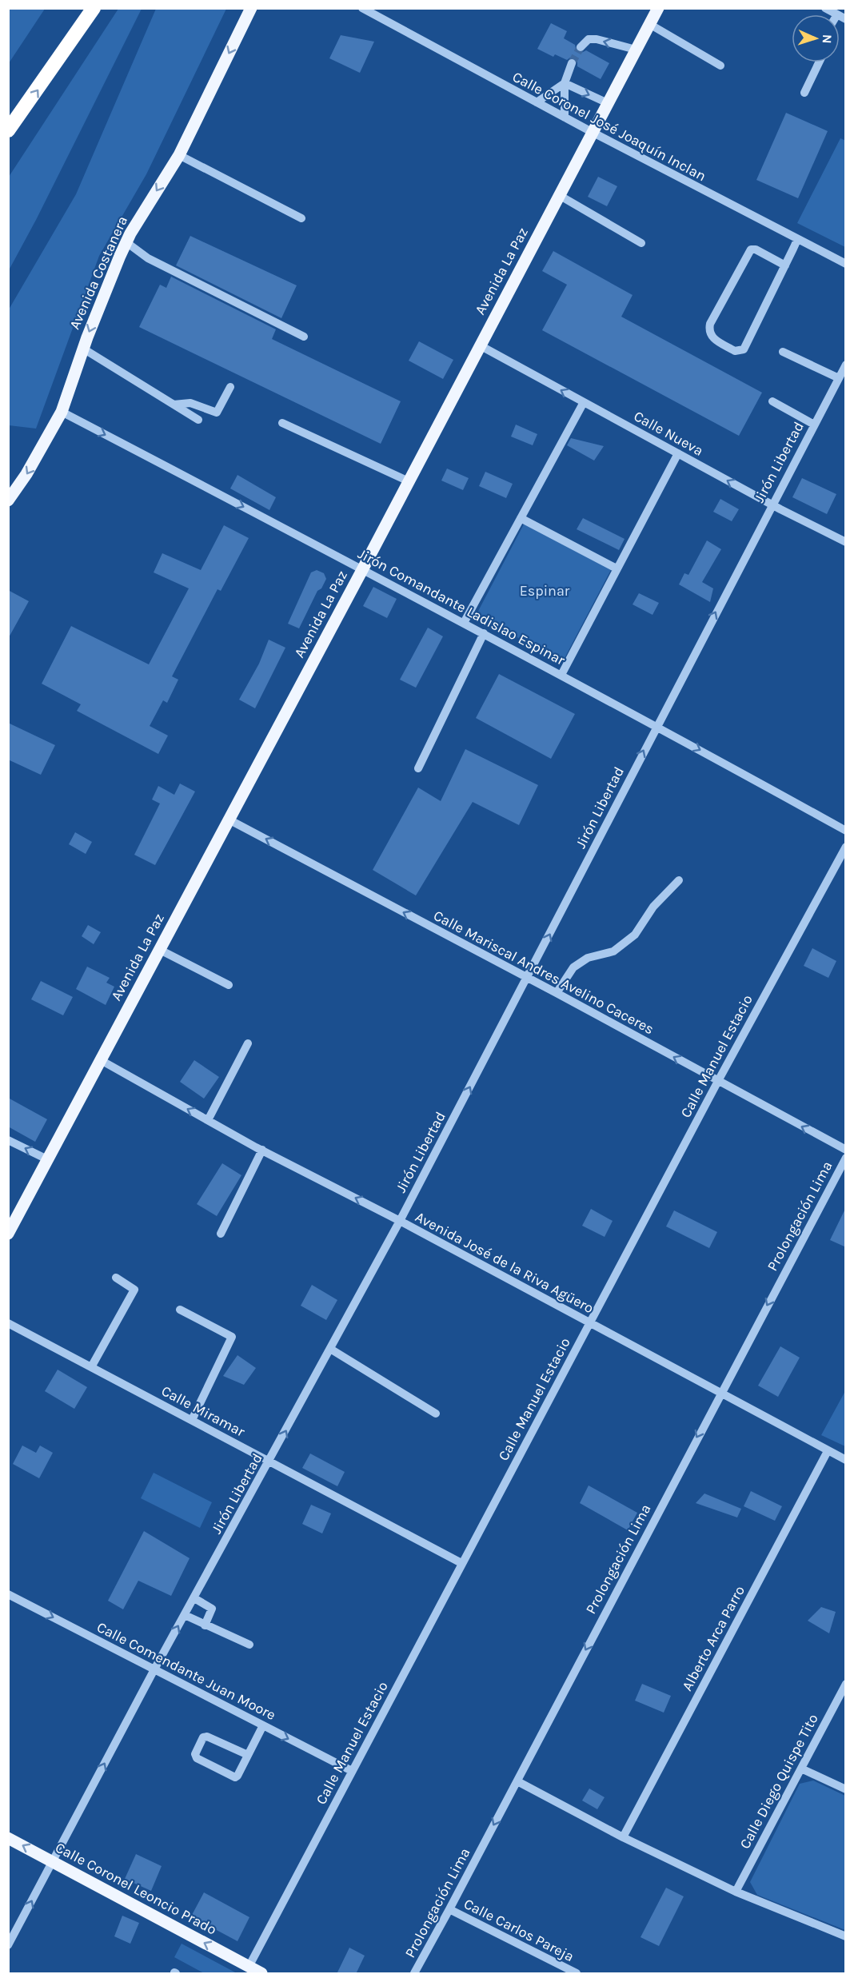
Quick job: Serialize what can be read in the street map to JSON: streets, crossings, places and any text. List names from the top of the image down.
{
  "streets": {
    "main road": ["Avenida La Paz", "Avenida Costanera", "Calle Coronel Leoncio Prado"],
    "street": [
      "Calle Coronel José Joaquín Inclan",
      "Calle Nueva",
      "Jirón Libertad",
      "Jirón Comandante Ladislao Espinar",
      "Calle Mariscal Andres Avelino Caceres",
      "Calle Manuel Estacio",
      "Prolongación Lima",
      "Avenida José de la Riva Agüero",
      "Calle Miramar",
      "Alberto Arca Parro",
      "Calle Comendante Juan Moore",
      "Calle Diego Quispe Tito",
      "Calle Carlos Pareja"
    ]
  },
  "crossings": [
    ["Calle Coronel José Joaquín Inclan", "Avenida La Paz"],
    ["Avenida La Paz", "Calle Nueva"],
    ["Avenida La Paz", "Jirón Comandante Ladislao Espinar"],
    ["Avenida La Paz", "Calle Mariscal Andres Avelino Caceres"],
    ["Avenida La Paz", "Avenida José de la Riva Agüero"],
    ["Avenida Costanera", "Jirón Comandante Ladislao Espinar"],
    ["Calle Nueva", "Jirón Libertad"],
    ["Jirón Libertad", "Jirón Comandante Ladislao Espinar"],
    ["Jirón Libertad", "Calle Mariscal Andres Avelino Caceres"],
    ["Jirón Libertad", "Avenida José de la Riva Agüero"],
    ["Jirón Libertad", "Calle Miramar"],
    ["Jirón Libertad", "Calle Comendante Juan Moore"],
    ["Jirón Libertad", "Calle Coronel Leoncio Prado"],
    ["Calle Mariscal Andres Avelino Caceres", "Calle Manuel Estacio"],
    ["Calle Manuel Estacio", "Avenida José de la Riva Agüero"],
    ["Calle Manuel Estacio", "Calle Miramar"],
    ["Calle Manuel Estacio", "Calle Comendante Juan Moore"],
    ["Calle Manuel Estacio", "Calle Coronel Leoncio Prado"],
    ["Prolongación Lima", "Avenida José de la Riva Agüero"],
    ["Prolongación Lima", "Calle Carlos Pareja"],
    ["Avenida José de la Riva Agüero", "Alberto Arca Parro"]
  ],
  "one_way": [
    "Avenida Costanera",
    "Calle Nueva",
    "Jirón Libertad",
    "Jirón Comandante Ladislao Espinar",
    "Calle Mariscal Andres Avelino Caceres",
    "Prolongación Lima",
    "Calle Comendante Juan Moore",
    "Calle Coronel Leoncio Prado"
  ],
  "parks": ["Espinar"],
  "north": "right"
}
